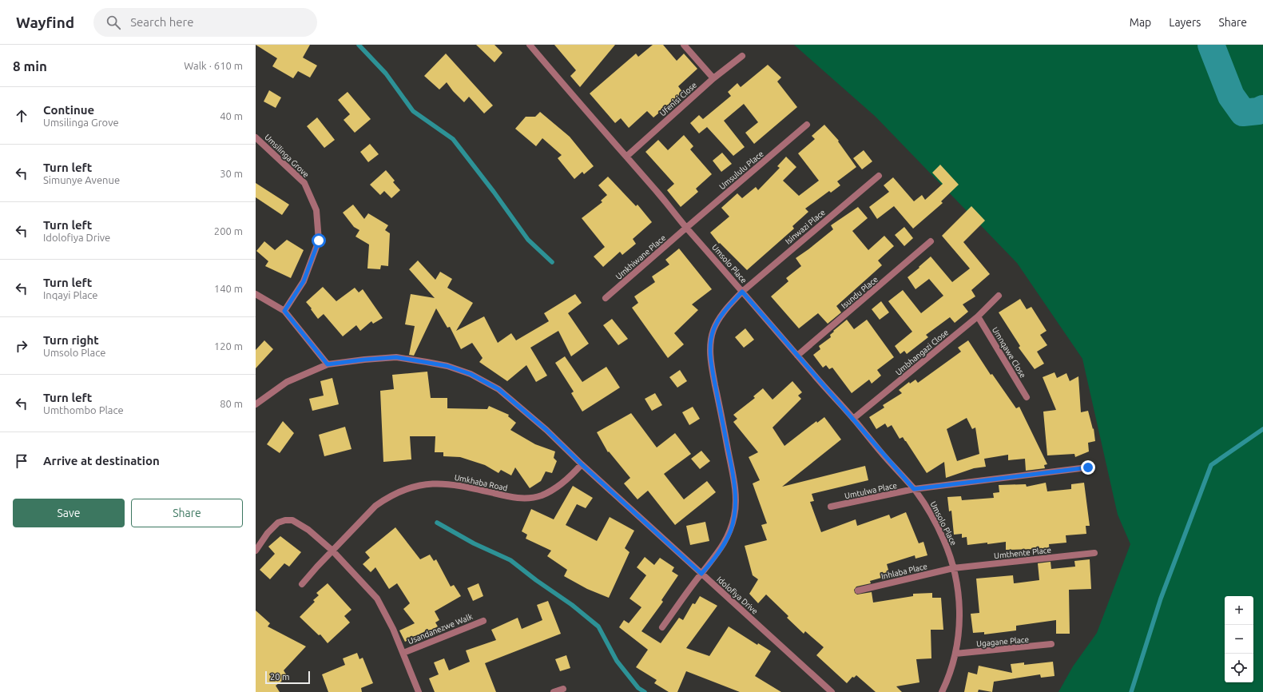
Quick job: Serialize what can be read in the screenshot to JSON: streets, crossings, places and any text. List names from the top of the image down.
{
  "streets": {
    "street": [
      "Ufenisi Close",
      "Umsilinga Grove",
      "Umsululu Place",
      "Isinwazi Place",
      "Umkhiwane Place",
      "Umsolo Place",
      "Isundu Place",
      "Umbhangazi Close",
      "Umnqawe Close",
      "Umkhaba Road",
      "Umtulwa Place",
      "Umthente Place",
      "Inhlaba Place",
      "Idolofiya Drive",
      "Usandanezwe Walk",
      "Ugagane Place"
    ]
  },
  "crossings": [
    ["Ufenisi Close", "Umsolo Place"],
    ["Umsululu Place", "Umkhiwane Place"],
    ["Umsululu Place", "Umsolo Place"],
    ["Isinwazi Place", "Umsolo Place"],
    ["Isinwazi Place", "Idolofiya Drive"],
    ["Umkhiwane Place", "Umsolo Place"],
    ["Umsolo Place", "Isundu Place"],
    ["Umsolo Place", "Umbhangazi Close"],
    ["Umsolo Place", "Umtulwa Place"],
    ["Umsolo Place", "Umthente Place"],
    ["Umsolo Place", "Inhlaba Place"],
    ["Umsolo Place", "Ugagane Place"],
    ["Umbhangazi Close", "Umnqawe Close"],
    ["Umkhaba Road", "Idolofiya Drive"],
    ["Umthente Place", "Inhlaba Place"]
  ],
  "scale_bar": "20 m",
  "page": {
    "header": "Wayfind",
    "search": "Search here",
    "nav": ["Map", "Layers", "Share"],
    "heading": ["8 min", "Walk · 610 m"],
    "list": [
      ["Continue", "Umsilinga Grove", "40 m"],
      ["Turn left", "Simunye Avenue", "30 m"],
      ["Turn left", "Idolofiya Drive", "200 m"],
      ["Turn left", "Inqayi Place", "140 m"],
      ["Turn right", "Umsolo Place", "120 m"],
      ["Turn left", "Umthombo Place", "80 m"],
      "Arrive at destination"
    ],
    "buttons": ["Save", "Share"],
    "map_buttons": ["+", "−"],
    "scale": "20 m"
  }
}
